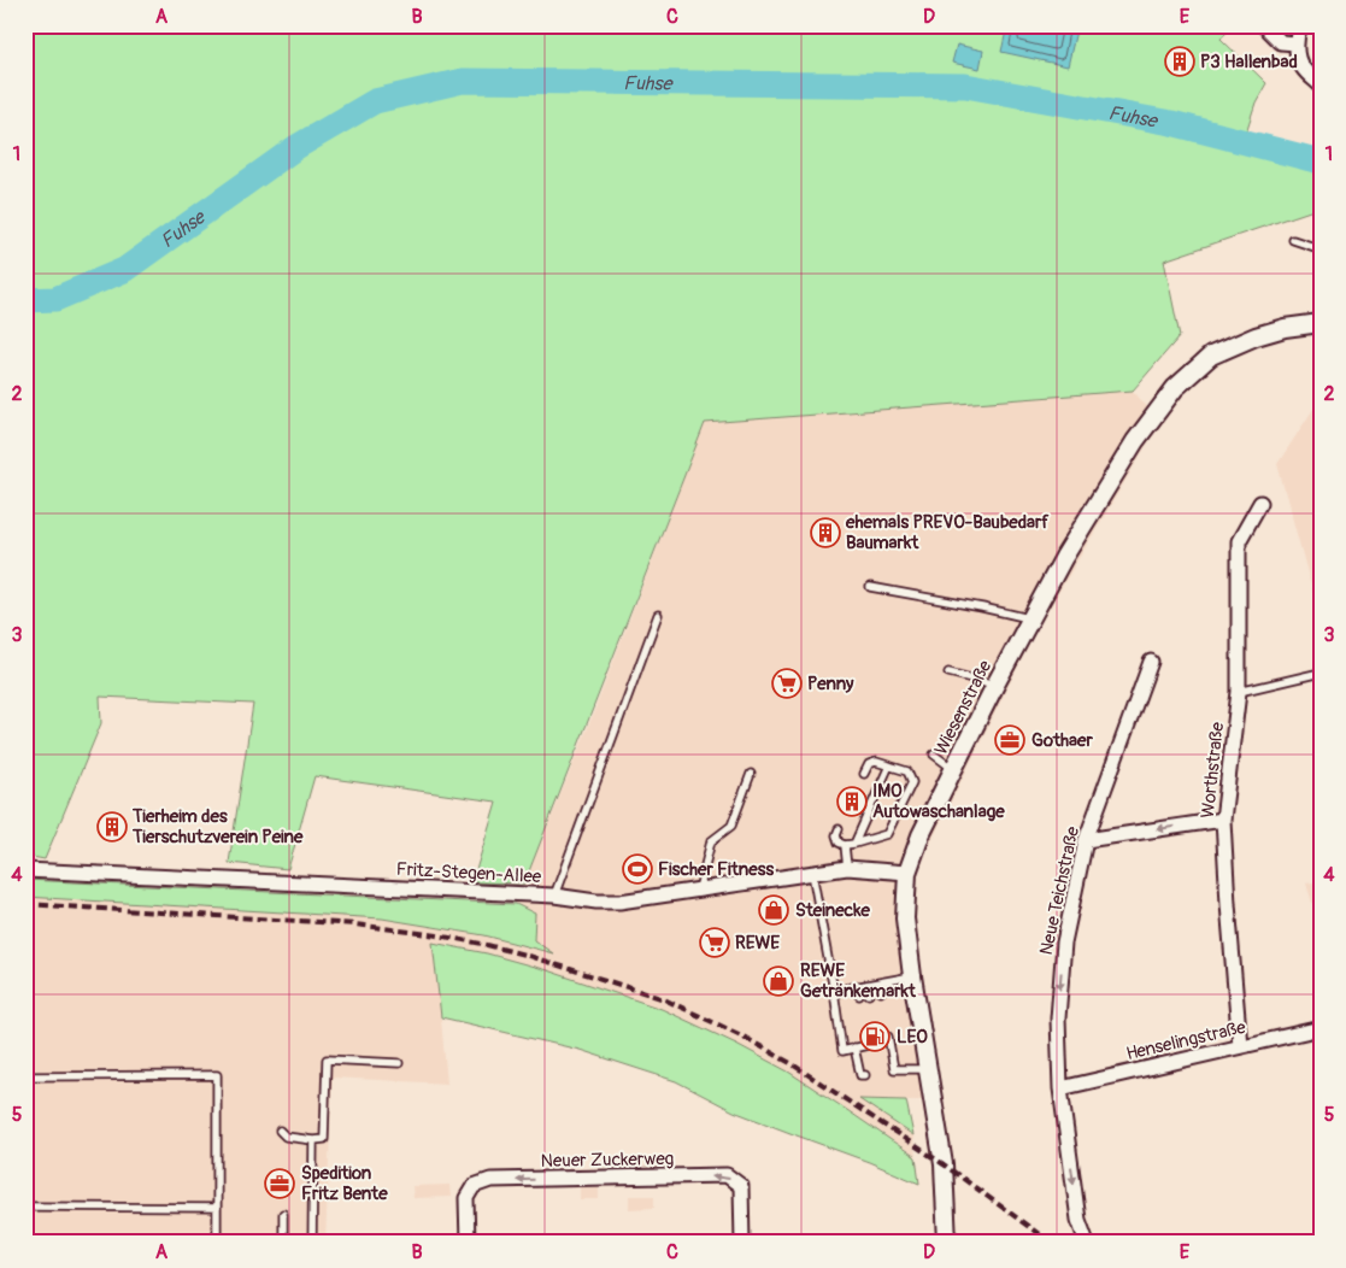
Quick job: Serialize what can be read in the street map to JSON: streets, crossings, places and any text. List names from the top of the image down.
{
  "streets": {
    "street": [
      "Wiesenstraße",
      "Worthstraße",
      "Fritz-Stegen-Allee",
      "Neue Teichstraße",
      "Henselingstraße",
      "Neuer Zuckerweg"
    ]
  },
  "crossings": [
    ["Wiesenstraße", "Fritz-Stegen-Allee"],
    ["Worthstraße", "Henselingstraße"],
    ["Neue Teichstraße", "Henselingstraße"]
  ],
  "one_way": ["Neue Teichstraße"],
  "water": ["Fuhse"],
  "places": {
    "building": [
      "P3 Hallenbad",
      "ehemals PREVO-Baubedarf Baumarkt",
      "IMO Autowaschanlage",
      "Tierheim des Tierschutzverein Peine"
    ],
    "supermarket": ["Penny", "REWE"],
    "office": ["Gothaer", "Spedition Fritz Bente"],
    "sports": ["Fischer Fitness"],
    "shop": ["Steinecke", "REWE Getränkemarkt"],
    "fuel station": ["LEO"]
  },
  "grid": {
    "columns": [
      "A",
      "B",
      "C",
      "D",
      "E"
    ],
    "rows": [
      "1",
      "2",
      "3",
      "4",
      "5"
    ]
  }
}
